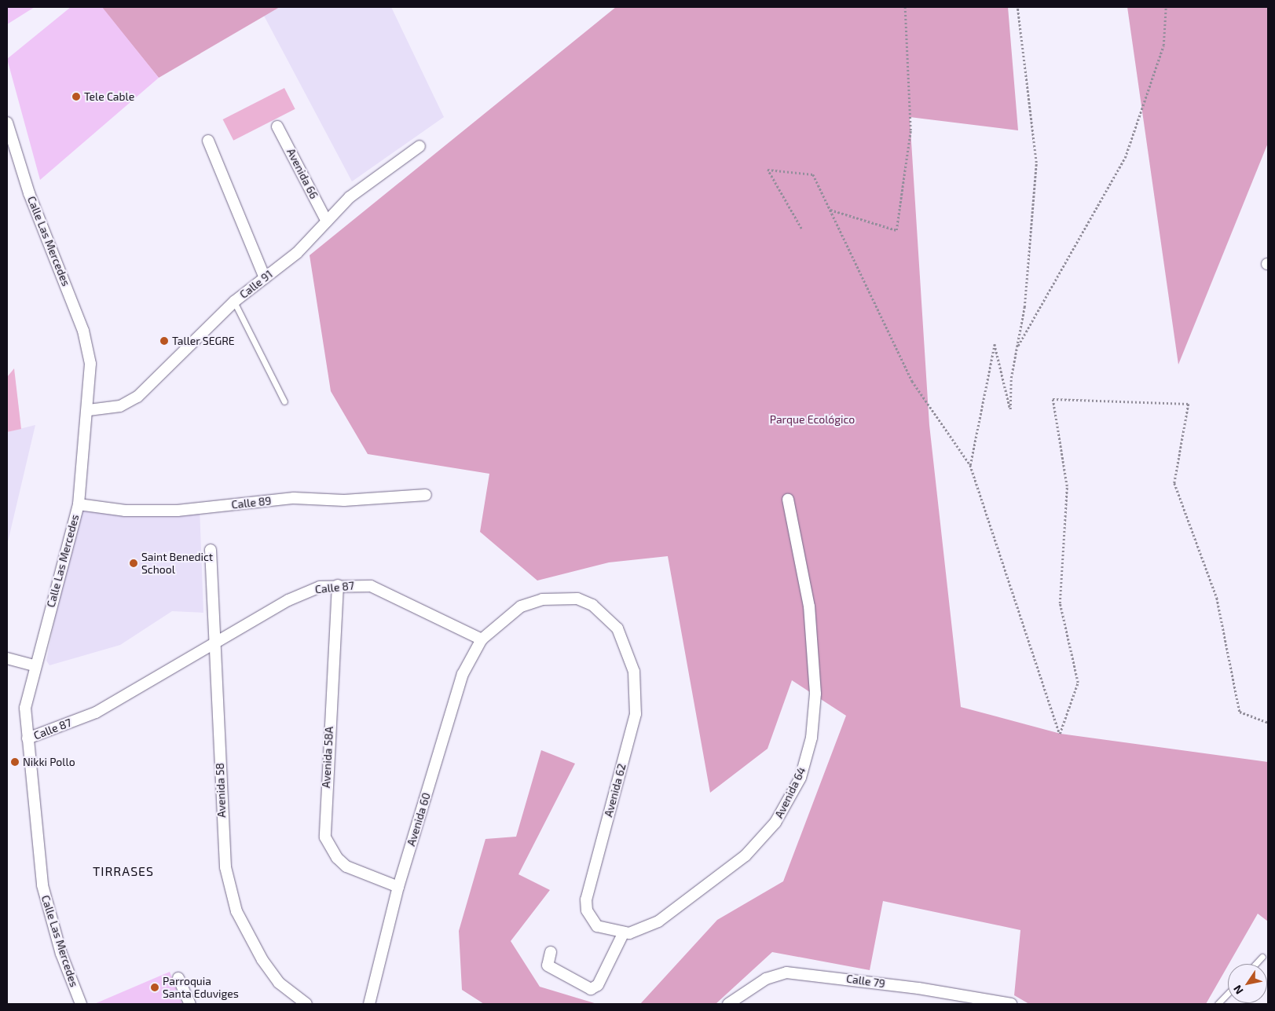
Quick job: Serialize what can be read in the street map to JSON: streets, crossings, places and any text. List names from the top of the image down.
{
  "streets": {
    "street": [
      "Avenida 66",
      "Calle Las Mercedes",
      "Calle 91",
      "Calle 89",
      "Calle 87",
      "Avenida 58A",
      "Avenida 58",
      "Avenida 62",
      "Avenida 64",
      "Avenida 60",
      "Calle 79"
    ]
  },
  "crossings": [
    ["Avenida 66", "Calle 91"],
    ["Calle Las Mercedes", "Calle 91"],
    ["Calle Las Mercedes", "Calle 89"],
    ["Calle Las Mercedes", "Calle 87"],
    ["Calle 87", "Avenida 58A"],
    ["Calle 87", "Avenida 58"],
    ["Calle 87", "Avenida 62"],
    ["Calle 87", "Avenida 60"],
    ["Avenida 58A", "Avenida 60"],
    ["Avenida 62", "Avenida 64"],
    ["Avenida 62", "Avenida 60"]
  ],
  "districts": ["TIRRASES"],
  "parks": ["Parque Ecológico"],
  "places": [
    "Tele Cable",
    "Taller SEGRE",
    "Saint Benedict School",
    "Nikki Pollo",
    "Parroquia Santa Eduviges"
  ],
  "north": "bottom left"
}
